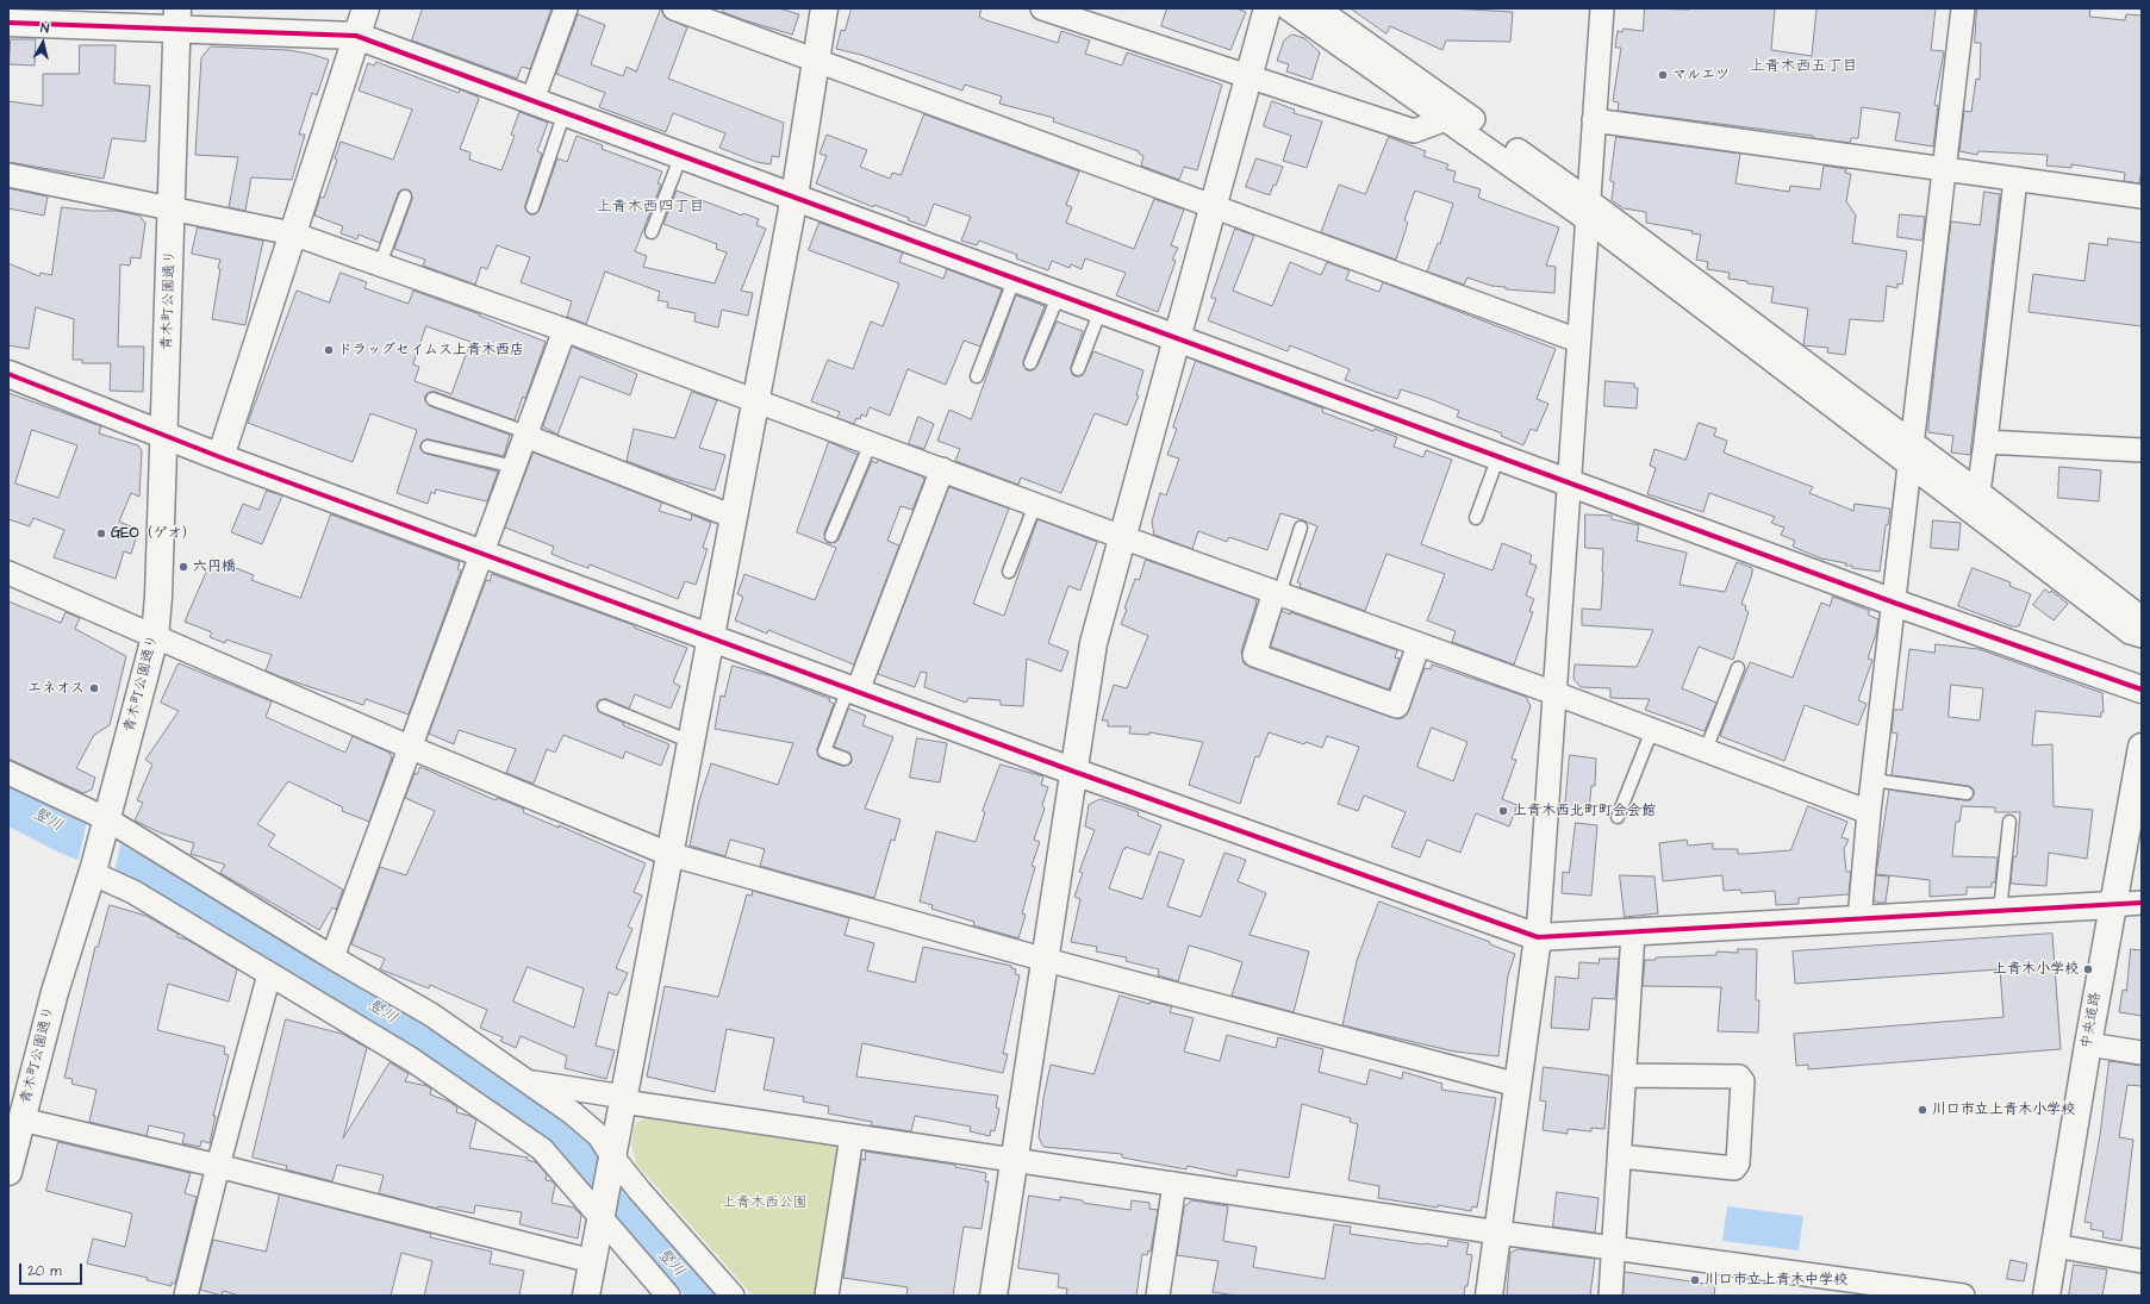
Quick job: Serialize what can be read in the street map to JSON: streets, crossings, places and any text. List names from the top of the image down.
{
  "streets": {
    "street": ["青木町公園通り", "中央道路"]
  },
  "districts": ["上青木西五丁目", "上青木西四丁目"],
  "water": ["竪川"],
  "parks": ["上青木西公園"],
  "places": [
    "マルエツ",
    "ドラッグセイムス上青木西店",
    "GEO（ゲオ）",
    "六円橋",
    "エネオス",
    "上青木西北町町会会館",
    "上青木小学校",
    "川口市立上青木小学校",
    "川口市立上青木中学校"
  ],
  "scale_bar": "20 m",
  "north": "top"
}
